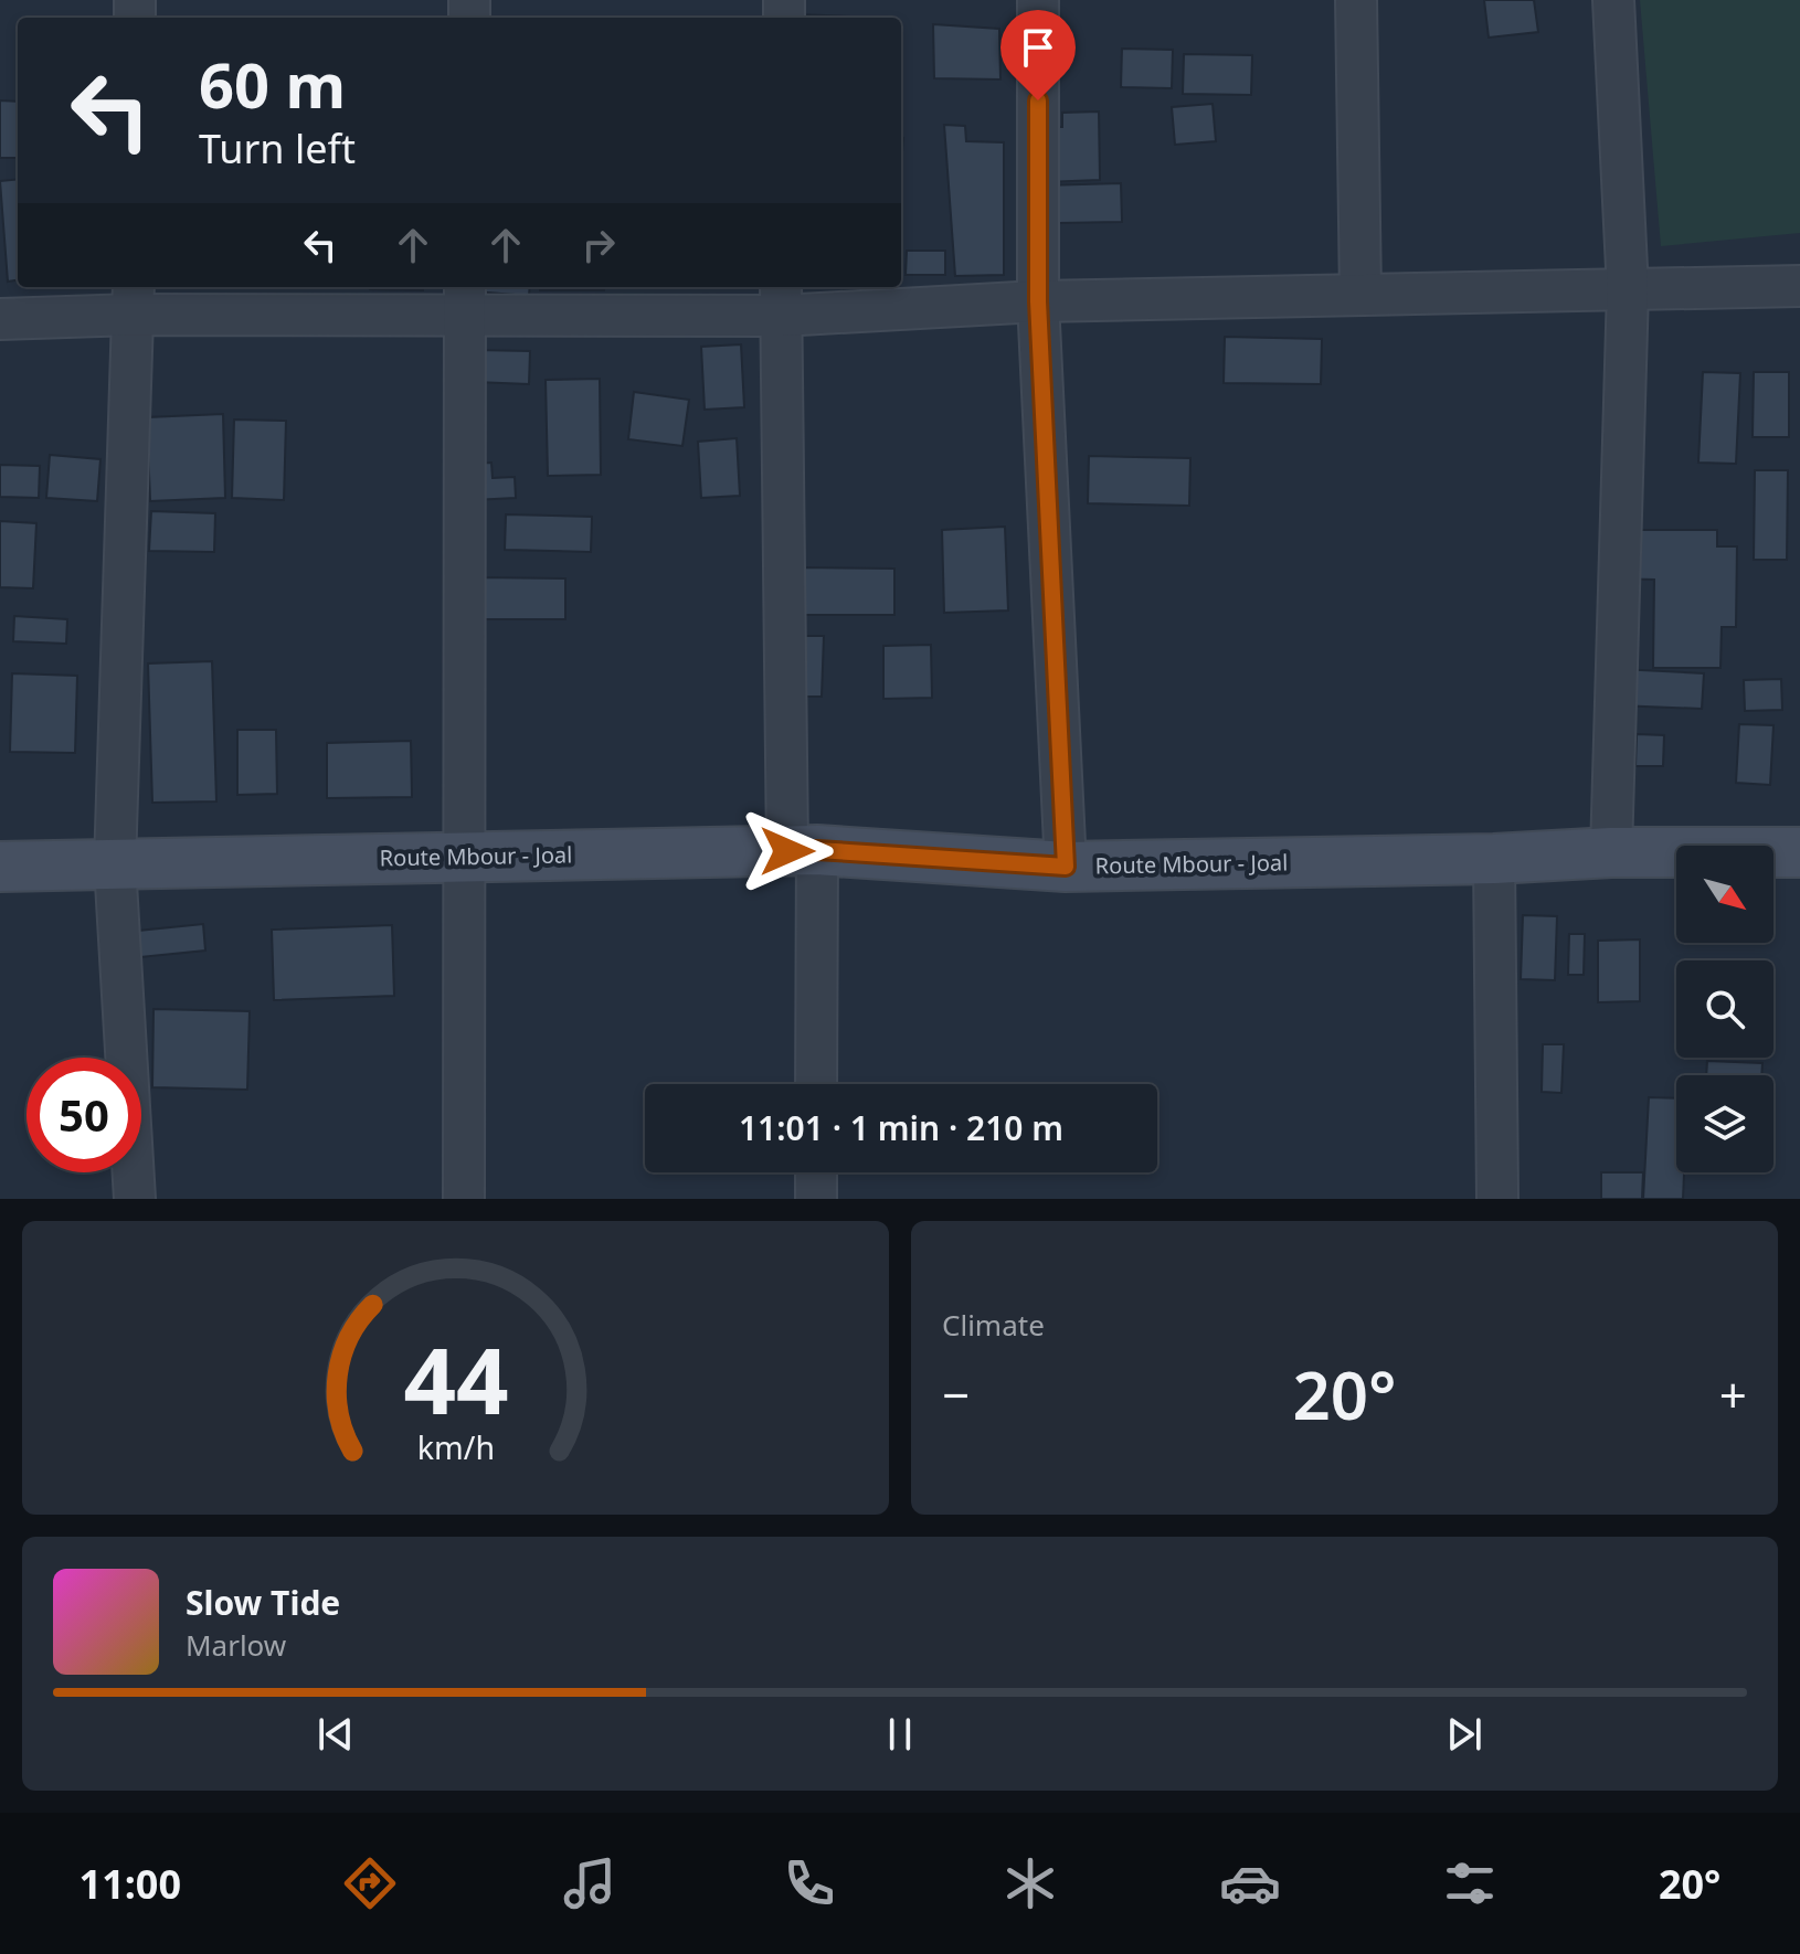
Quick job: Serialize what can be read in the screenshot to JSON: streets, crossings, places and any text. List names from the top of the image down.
{
  "streets": {
    "main road": ["Route Mbour - Joal"]
  },
  "north": "bottom right",
  "page": {
    "turn": ["60 m", "Turn left"],
    "limit": "50",
    "trip": "11:01 · 1 min · 210 m",
    "tile": "Climate",
    "heat": ["−", "20°", "+"],
    "song": ["Slow Tide", "Marlow"],
    "tabs": ["11:00", "20°"],
    "gauge": ["44", "km/h"]
  }
}
